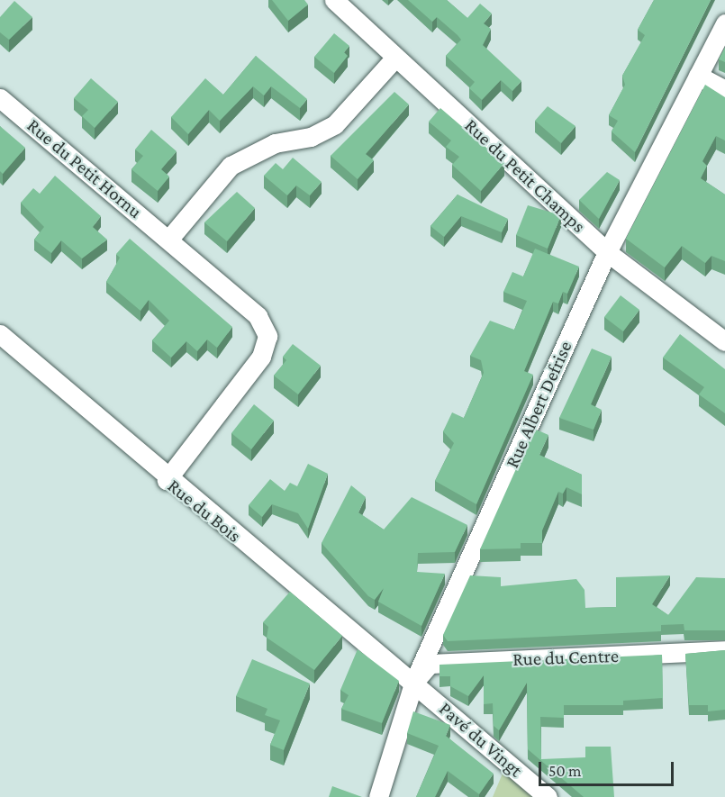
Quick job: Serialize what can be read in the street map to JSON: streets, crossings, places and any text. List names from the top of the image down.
{
  "streets": {
    "street": [
      "Rue du Petit Hornu",
      "Rue du Petit Champs",
      "Rue Albert Defrise",
      "Rue du Bois",
      "Rue du Centre",
      "Pavé du Vingt"
    ]
  },
  "crossings": [
    ["Rue du Petit Hornu", "Rue du Bois"],
    ["Rue du Petit Champs", "Rue Albert Defrise"],
    ["Rue Albert Defrise", "Rue du Bois"],
    ["Rue Albert Defrise", "Rue du Centre"],
    ["Rue Albert Defrise", "Pavé du Vingt"],
    ["Rue du Bois", "Rue du Centre"],
    ["Rue du Bois", "Pavé du Vingt"],
    ["Rue du Centre", "Pavé du Vingt"]
  ],
  "scale_bar": "50 m"
}
